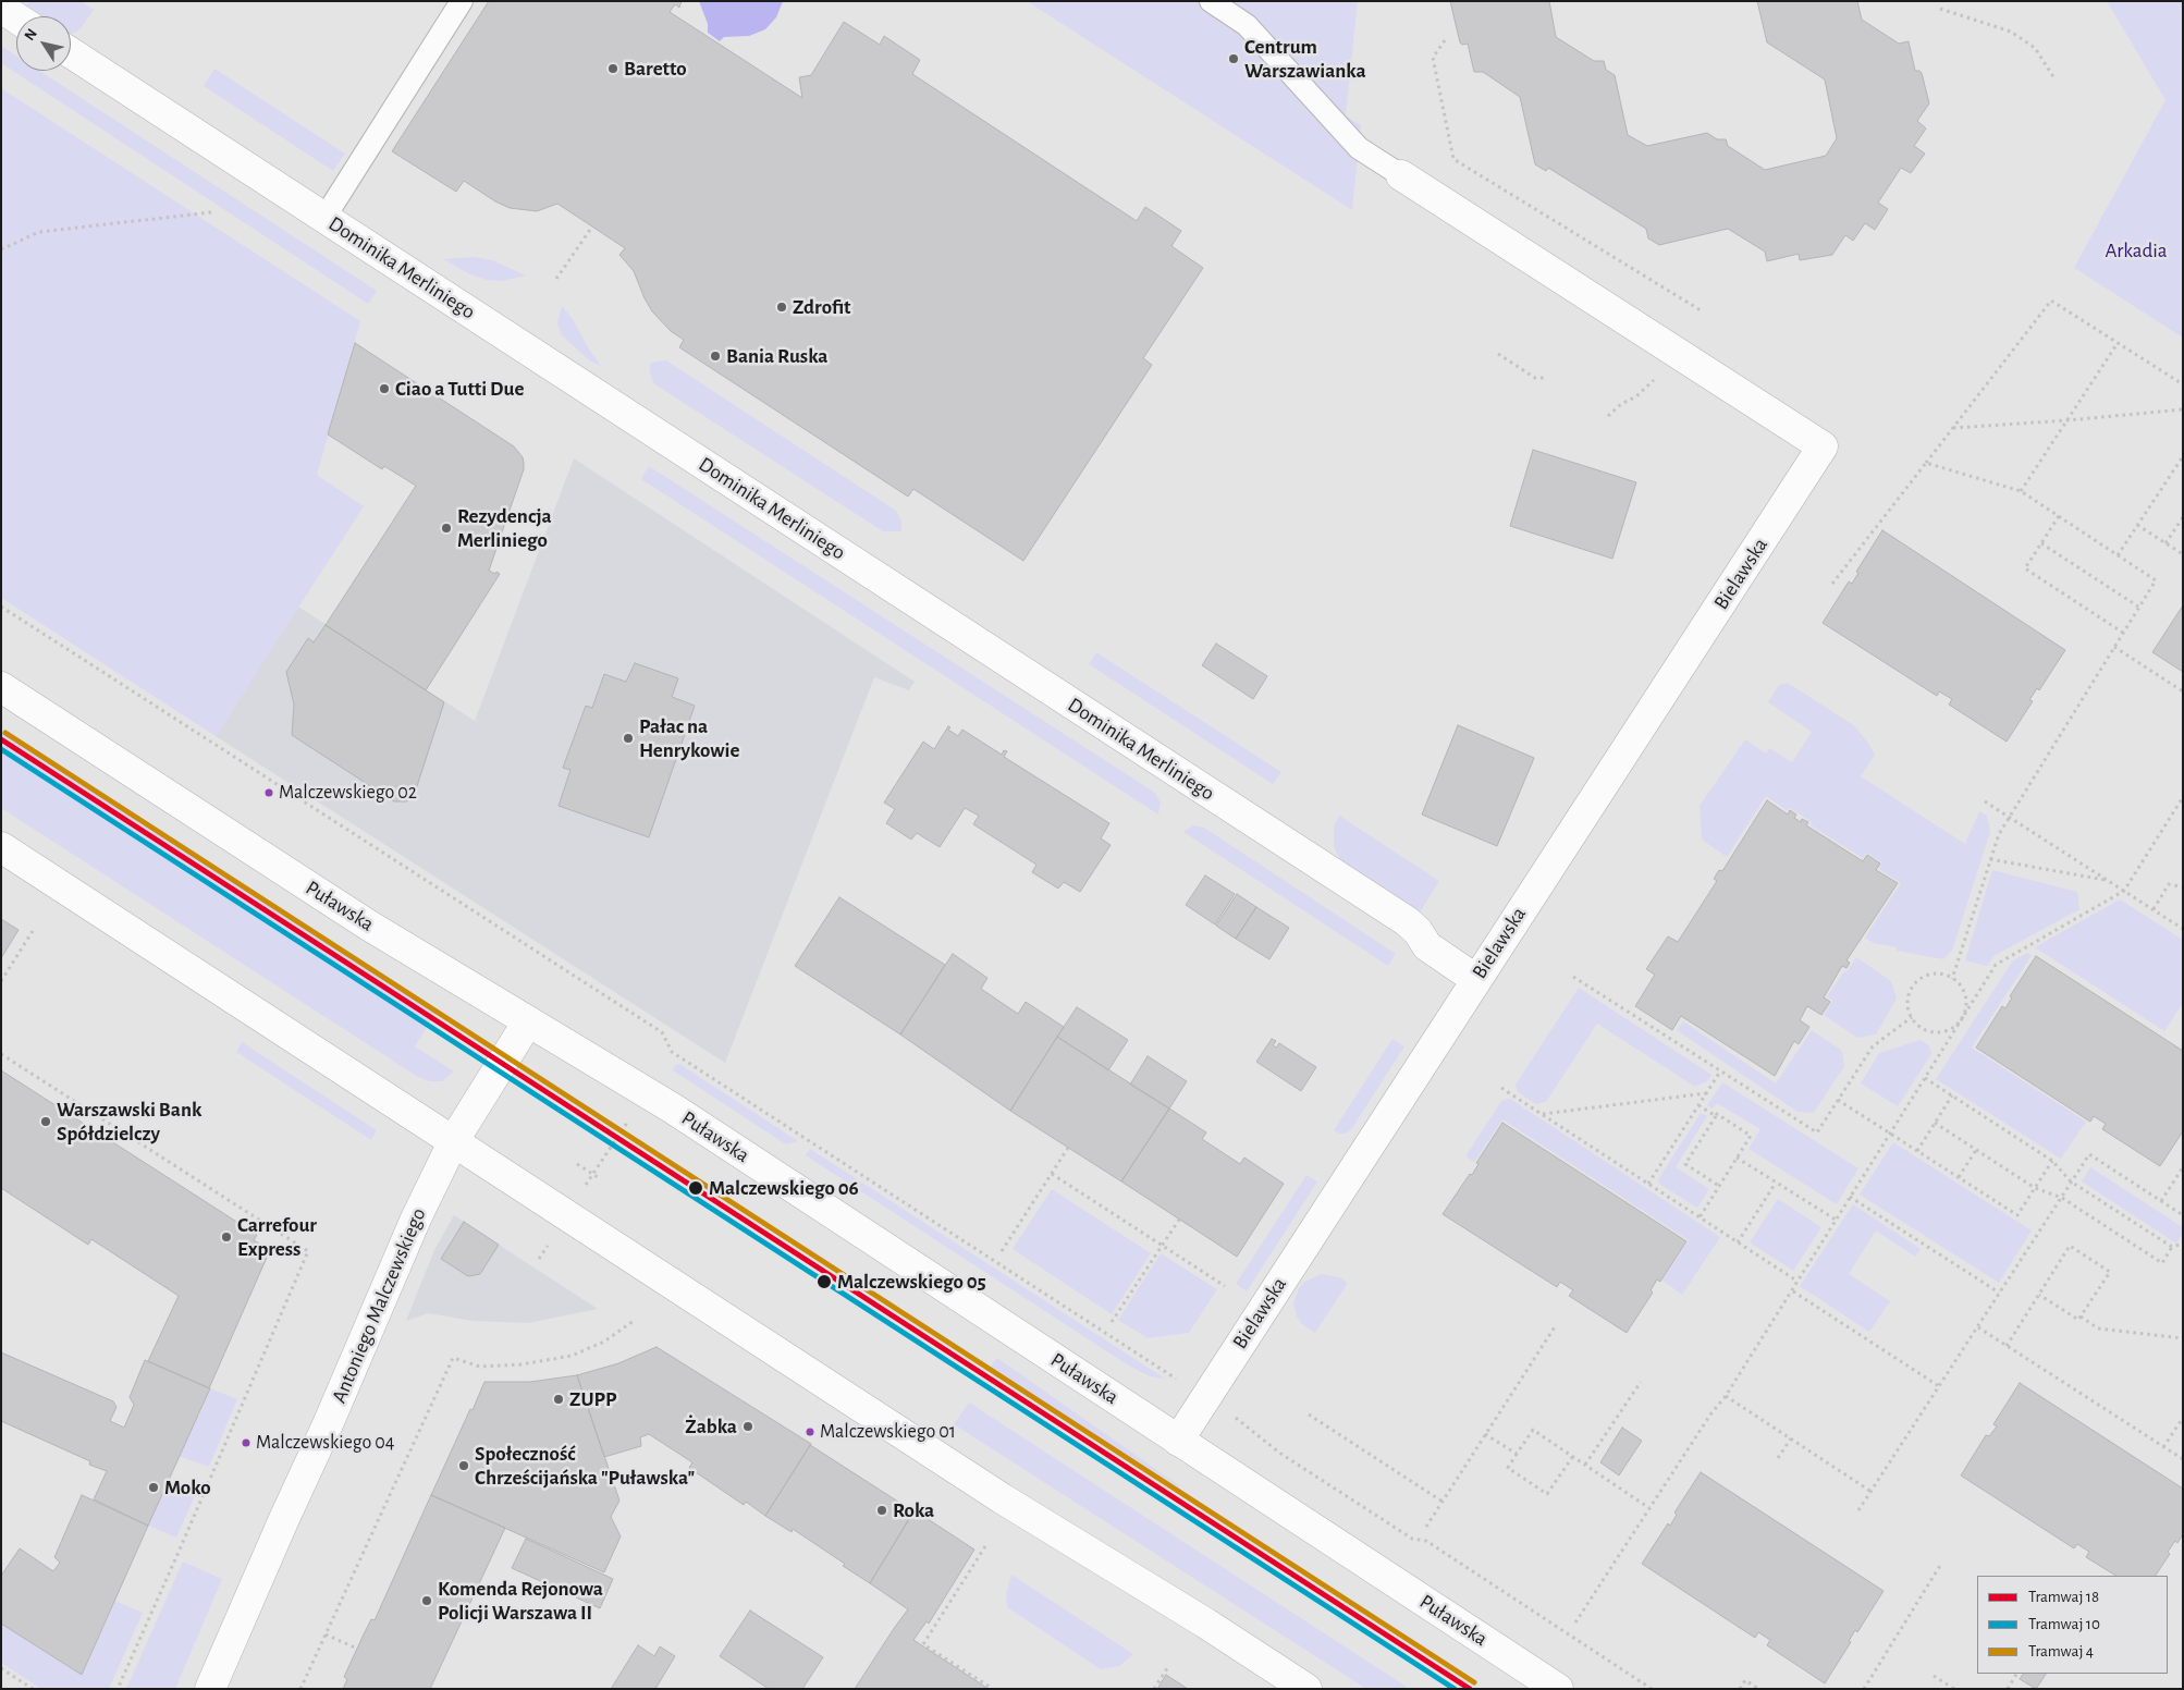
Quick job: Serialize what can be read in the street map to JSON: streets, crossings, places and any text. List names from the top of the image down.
{
  "streets": {
    "street": [
      "Dominika Merliniego",
      "Bielawska",
      "Puławska",
      "Antoniego Malczewskiego"
    ]
  },
  "crossings": [
    ["Dominika Merliniego", "Bielawska"],
    ["Bielawska", "Puławska"],
    ["Puławska", "Antoniego Malczewskiego"]
  ],
  "parks": ["Arkadia"],
  "places": [
    "Centrum Warszawianka",
    "Baretto",
    "Zdrofit",
    "Bania Ruska",
    "Ciao a Tutti Due",
    "Rezydencja Merliniego",
    "Pałac na Henrykowie",
    "Malczewskiego 02",
    "Warszawski Bank Spółdzielczy",
    "Malczewskiego 06",
    "Carrefour Express",
    "Malczewskiego 05",
    "ZUPP",
    "Żabka",
    "Malczewskiego 01",
    "Malczewskiego 04",
    "Społeczność Chrześcijańska \"Puławska\"",
    "Moko",
    "Roka",
    "Komenda Rejonowa Policji Warszawa II"
  ],
  "lines": ["tram line 4", "tram line 18", "tram line 10"],
  "legend": ["Tramwaj 18", "Tramwaj 10", "Tramwaj 4"],
  "north": "top left"
}
